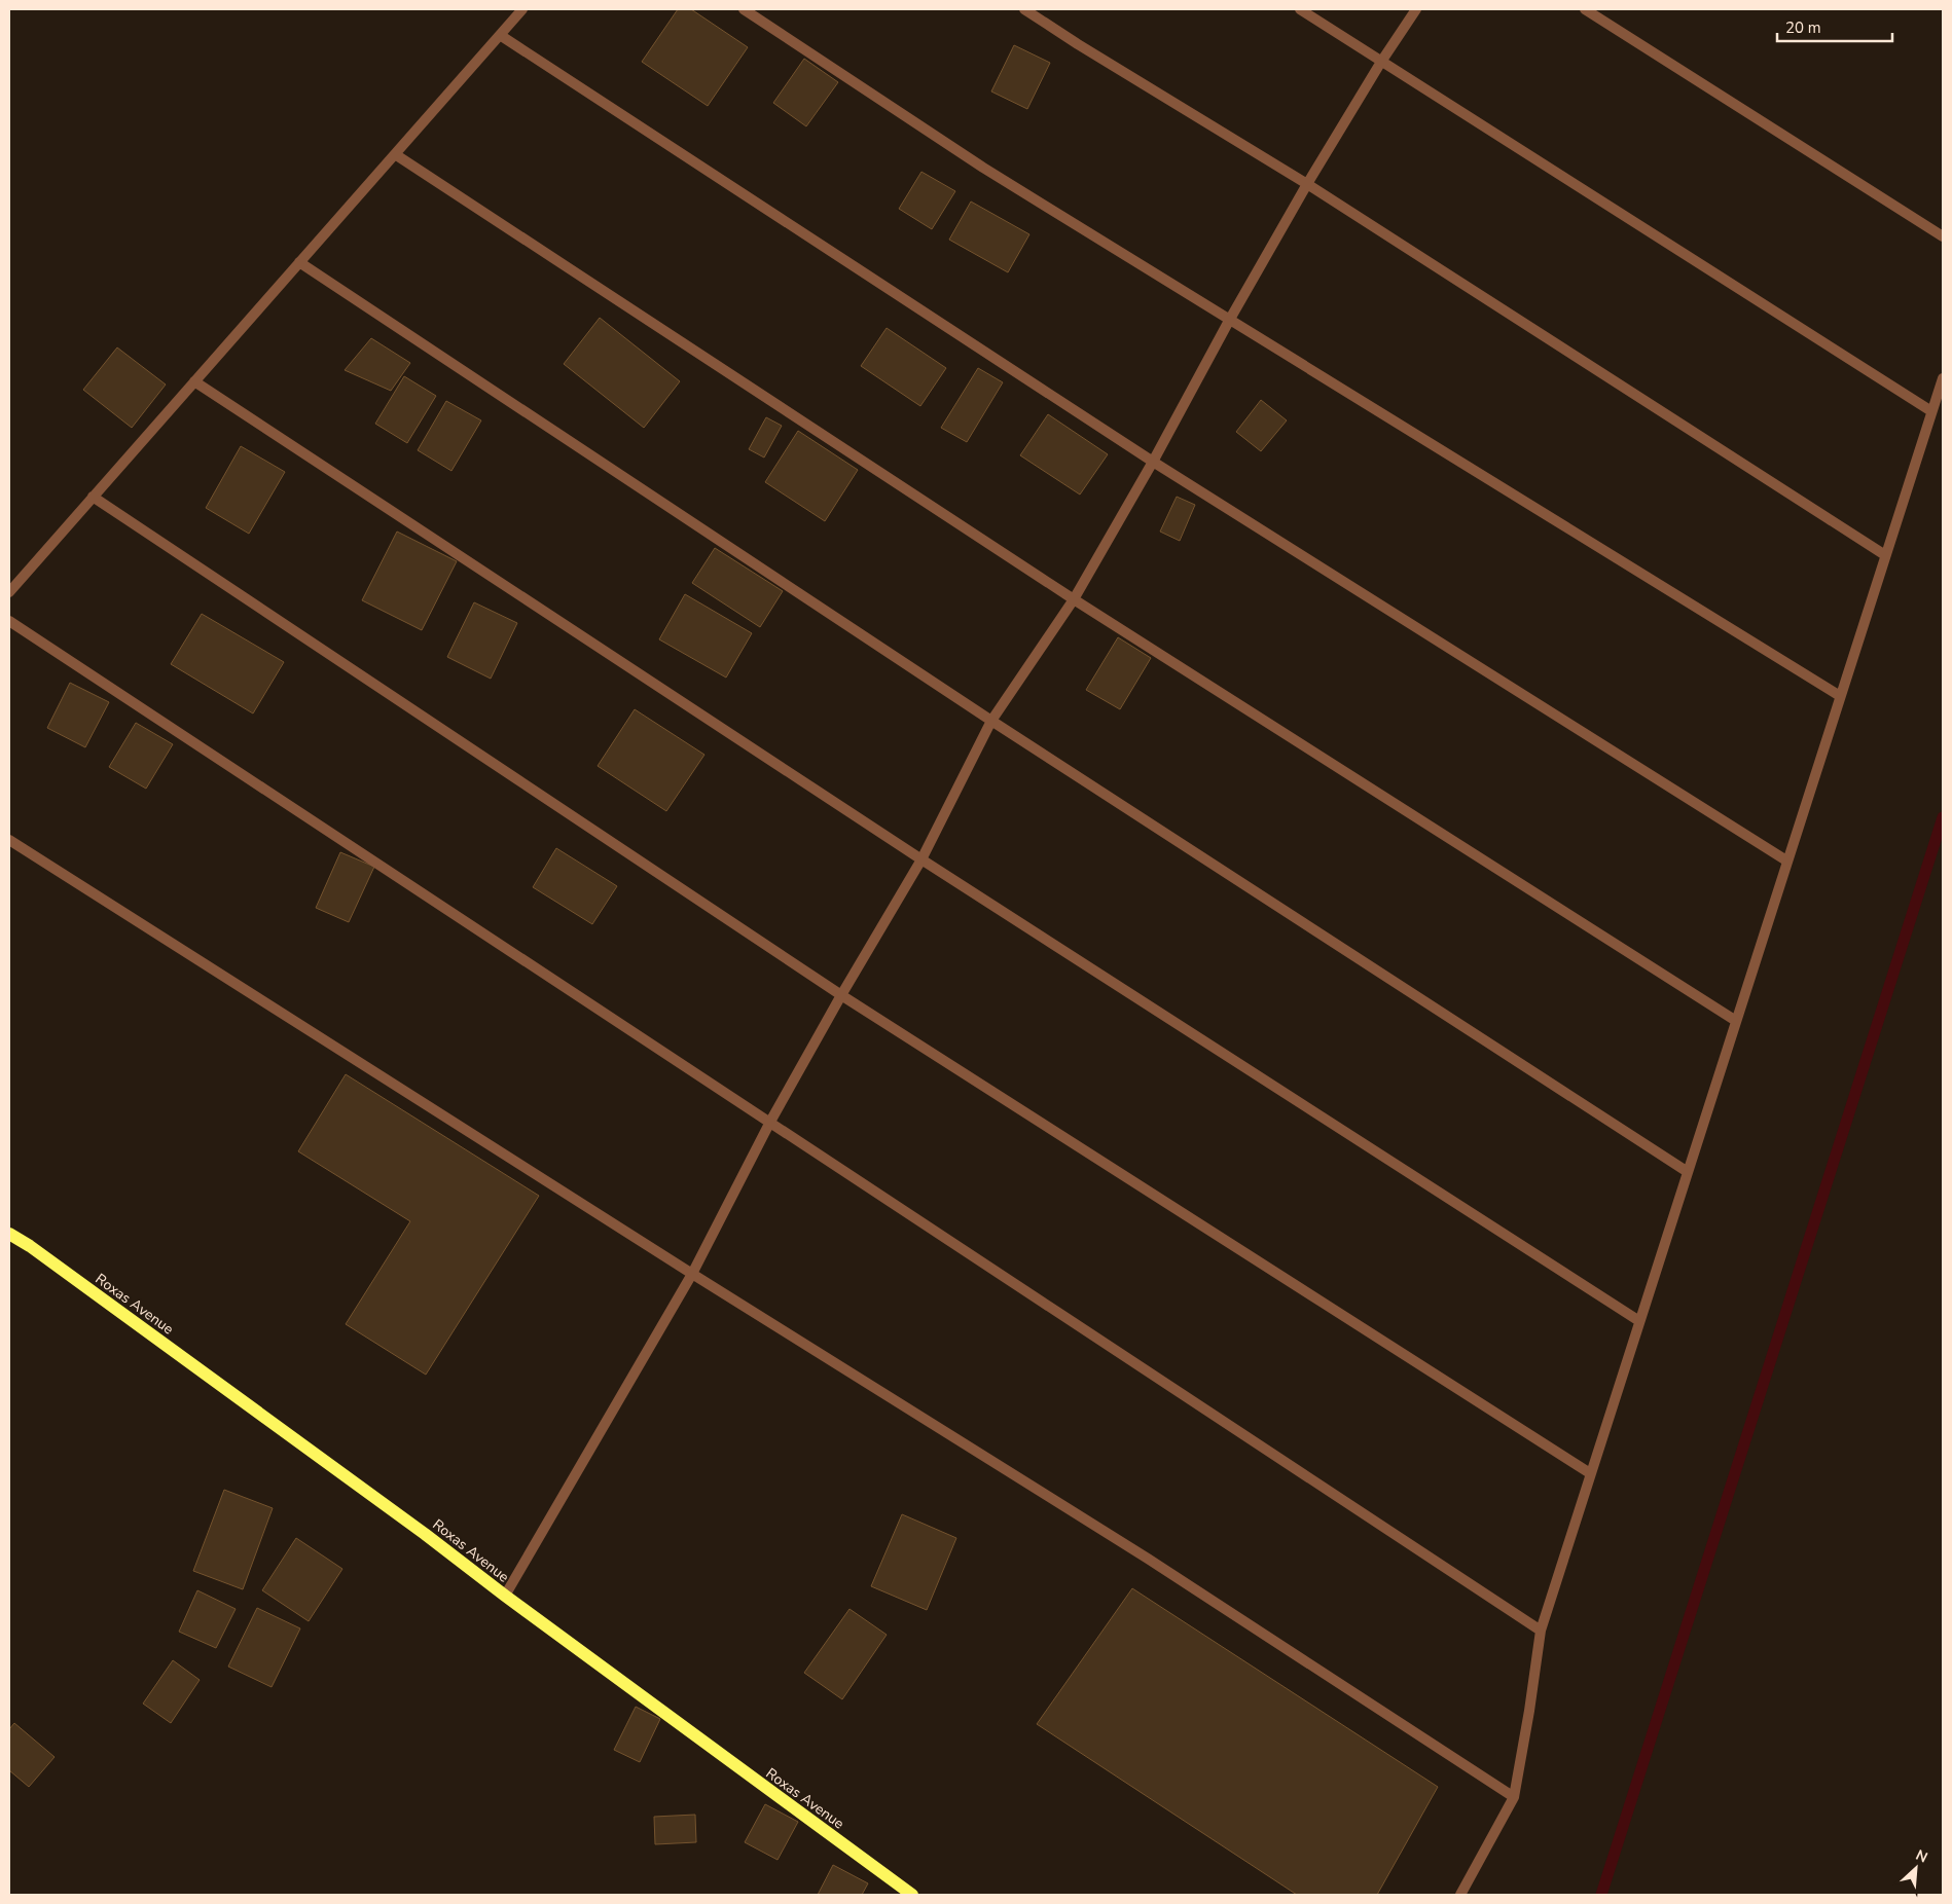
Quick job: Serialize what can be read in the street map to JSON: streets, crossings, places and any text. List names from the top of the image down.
{
  "streets": {
    "main road": ["Roxas Avenue"]
  },
  "scale_bar": "20 m",
  "north": "top right"
}
